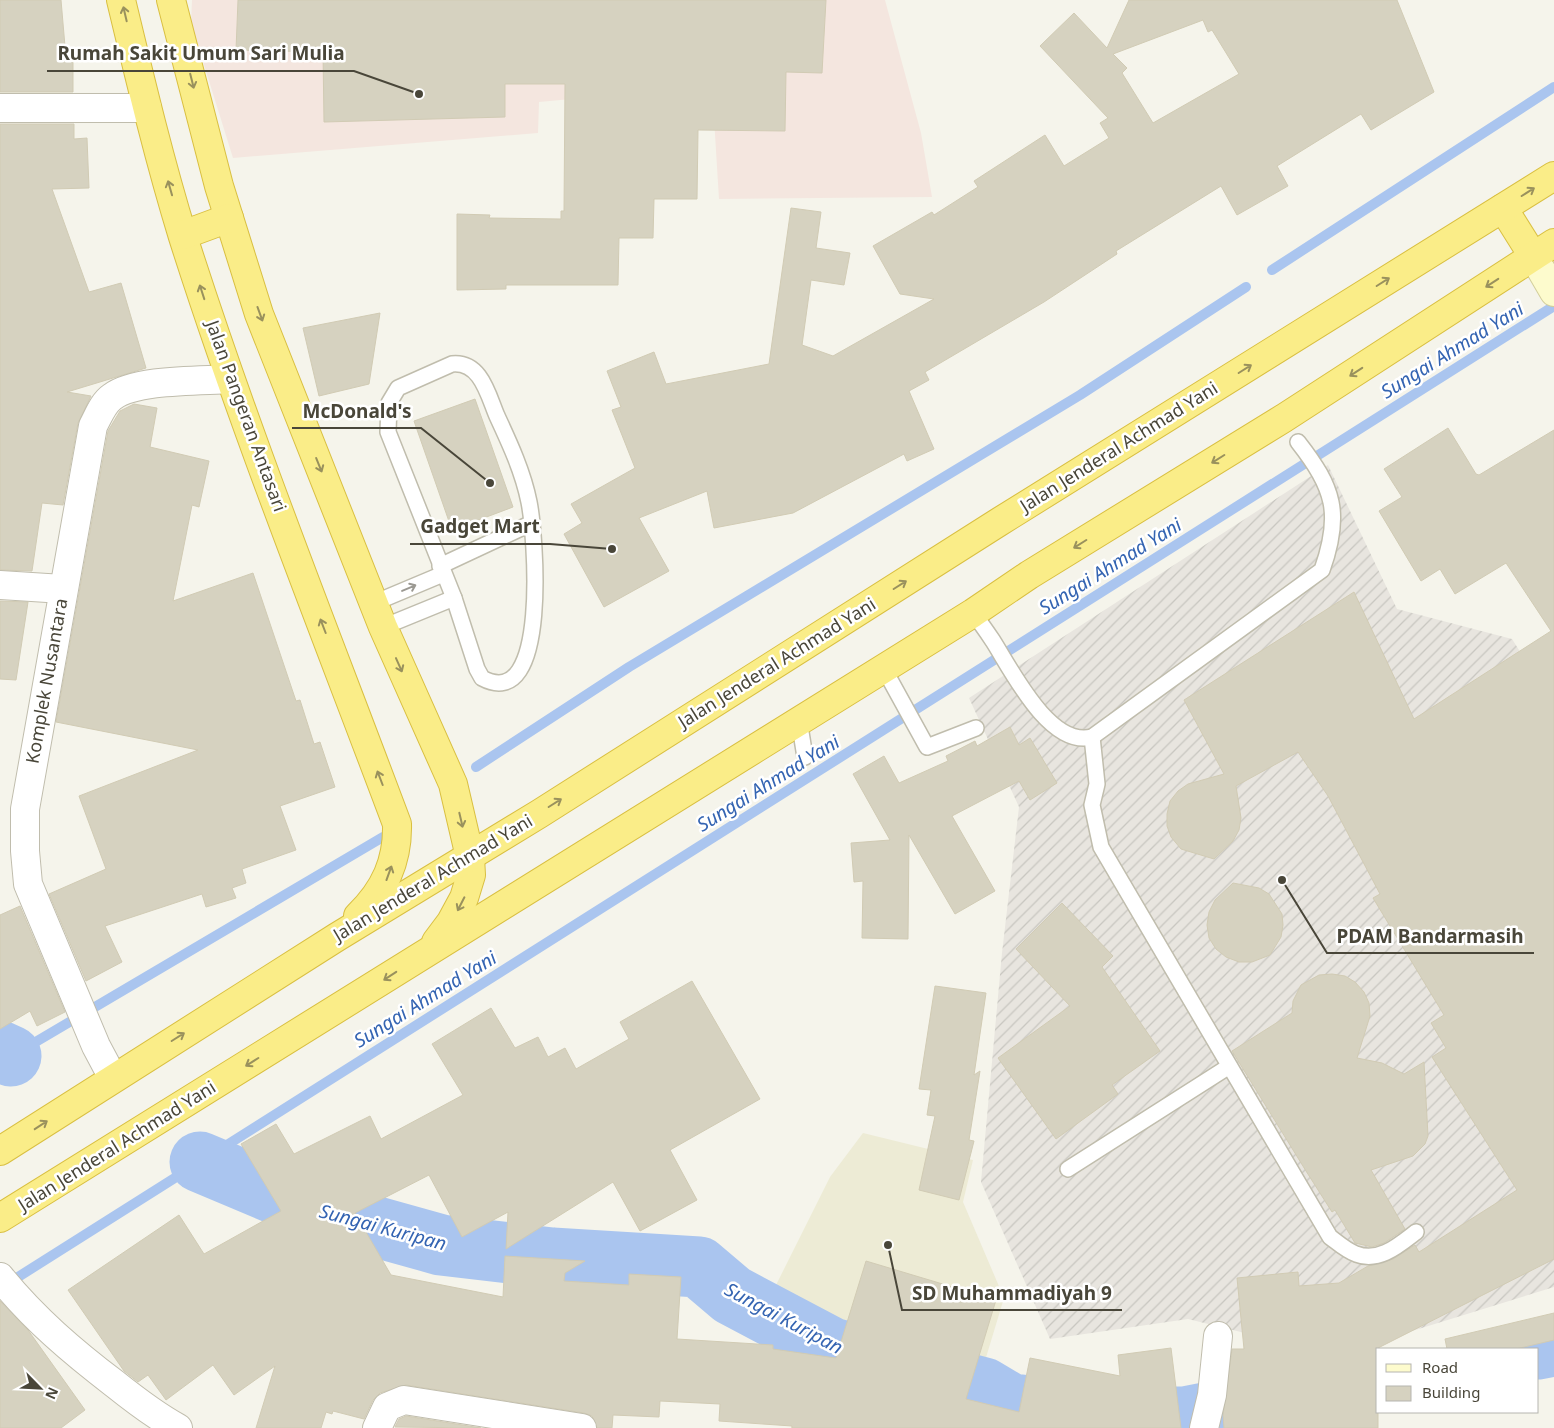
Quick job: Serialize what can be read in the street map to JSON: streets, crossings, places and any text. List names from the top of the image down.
{
  "streets": {
    "highway": ["Jalan Pangeran Antasari", "Jalan Jenderal Achmad Yani"],
    "street": ["Komplek Nusantara"]
  },
  "crossings": [
    ["Jalan Pangeran Antasari", "Jalan Jenderal Achmad Yani"],
    ["Jalan Pangeran Antasari", "Komplek Nusantara"],
    ["Jalan Jenderal Achmad Yani", "Komplek Nusantara"]
  ],
  "water": ["Sungai Ahmad Yani", "Sungai Kuripan"],
  "places": [
    "Rumah Sakit Umum Sari Mulia",
    "McDonald's",
    "Gadget Mart",
    "PDAM Bandarmasih",
    "SD Muhammadiyah 9"
  ],
  "legend": ["Road", "Building"],
  "north": "bottom right"
}
